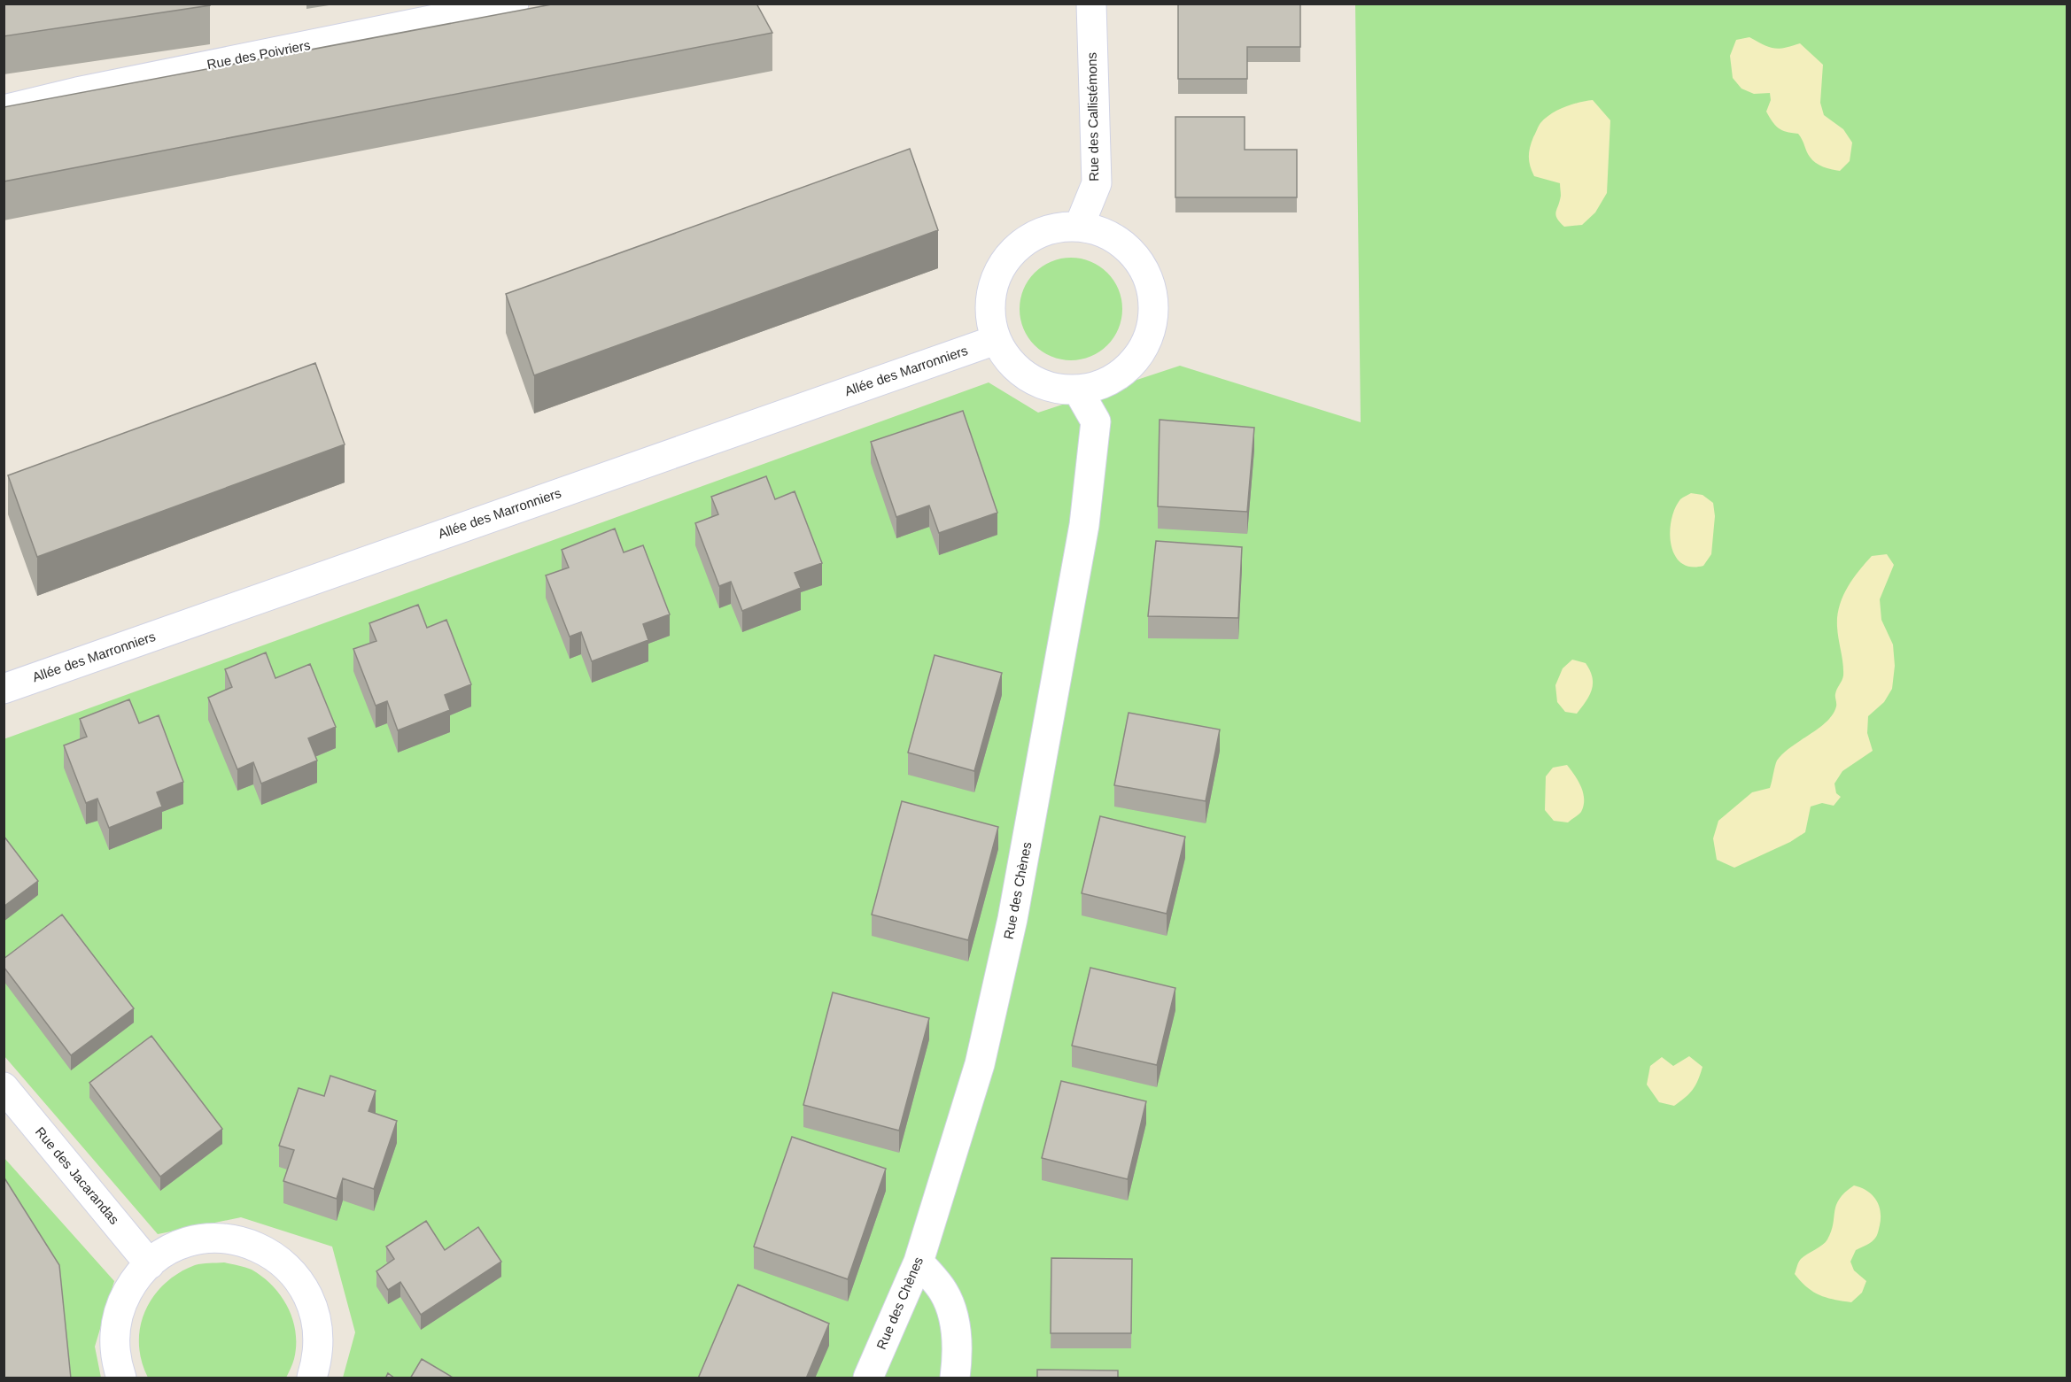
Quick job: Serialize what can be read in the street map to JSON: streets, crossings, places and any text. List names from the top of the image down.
{
  "streets": {
    "street": [
      "Rue des Poivriers",
      "Rue des Callistémons",
      "Allée des Marronniers",
      "Rue des Chènes",
      "Rue des Jacarandas"
    ]
  },
  "crossings": [
    ["Rue des Callistémons", "Allée des Marronniers"],
    ["Rue des Callistémons", "Rue des Chènes"],
    ["Allée des Marronniers", "Rue des Chènes"]
  ]
}
